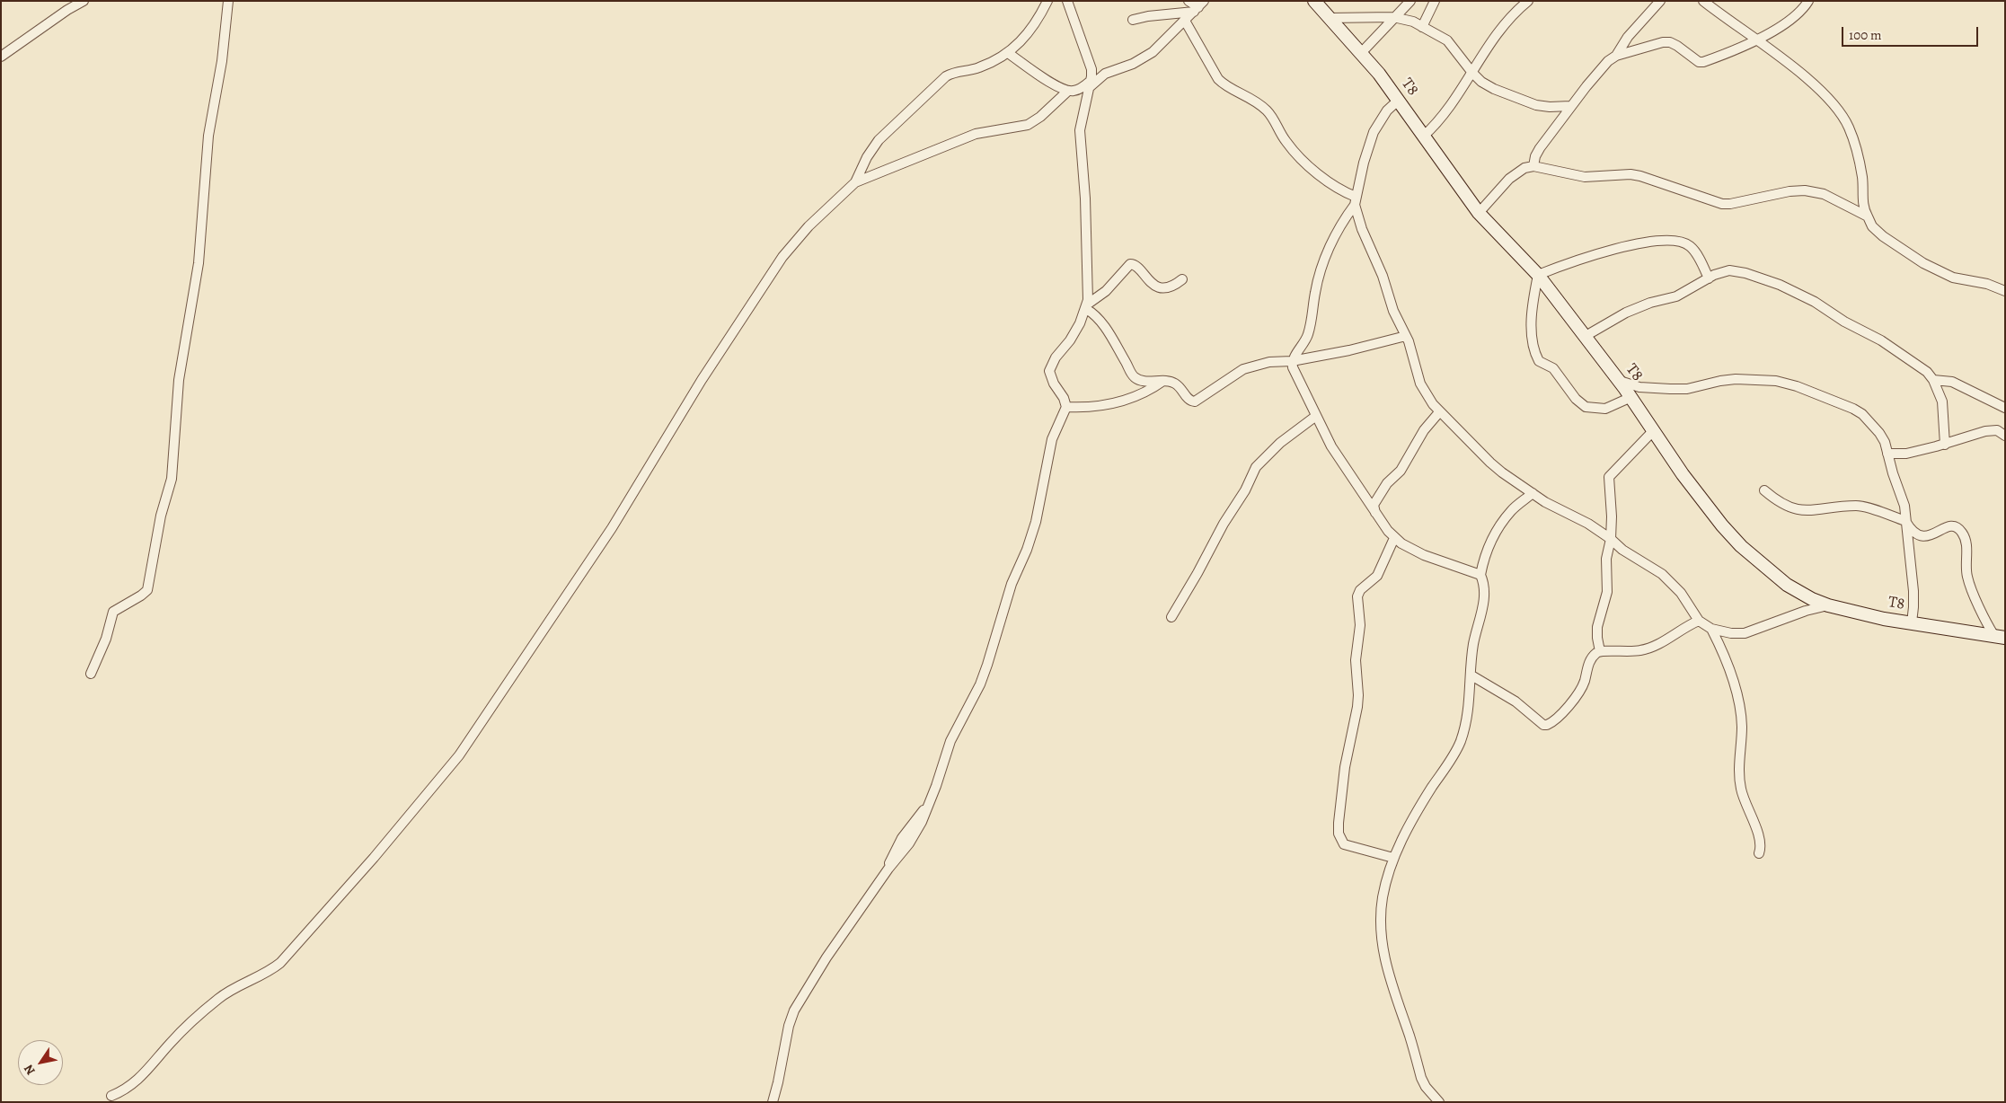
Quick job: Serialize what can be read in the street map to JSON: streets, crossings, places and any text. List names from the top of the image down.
{
  "streets": {
    "street": ["T8"]
  },
  "scale_bar": "100 m",
  "north": "bottom left"
}
